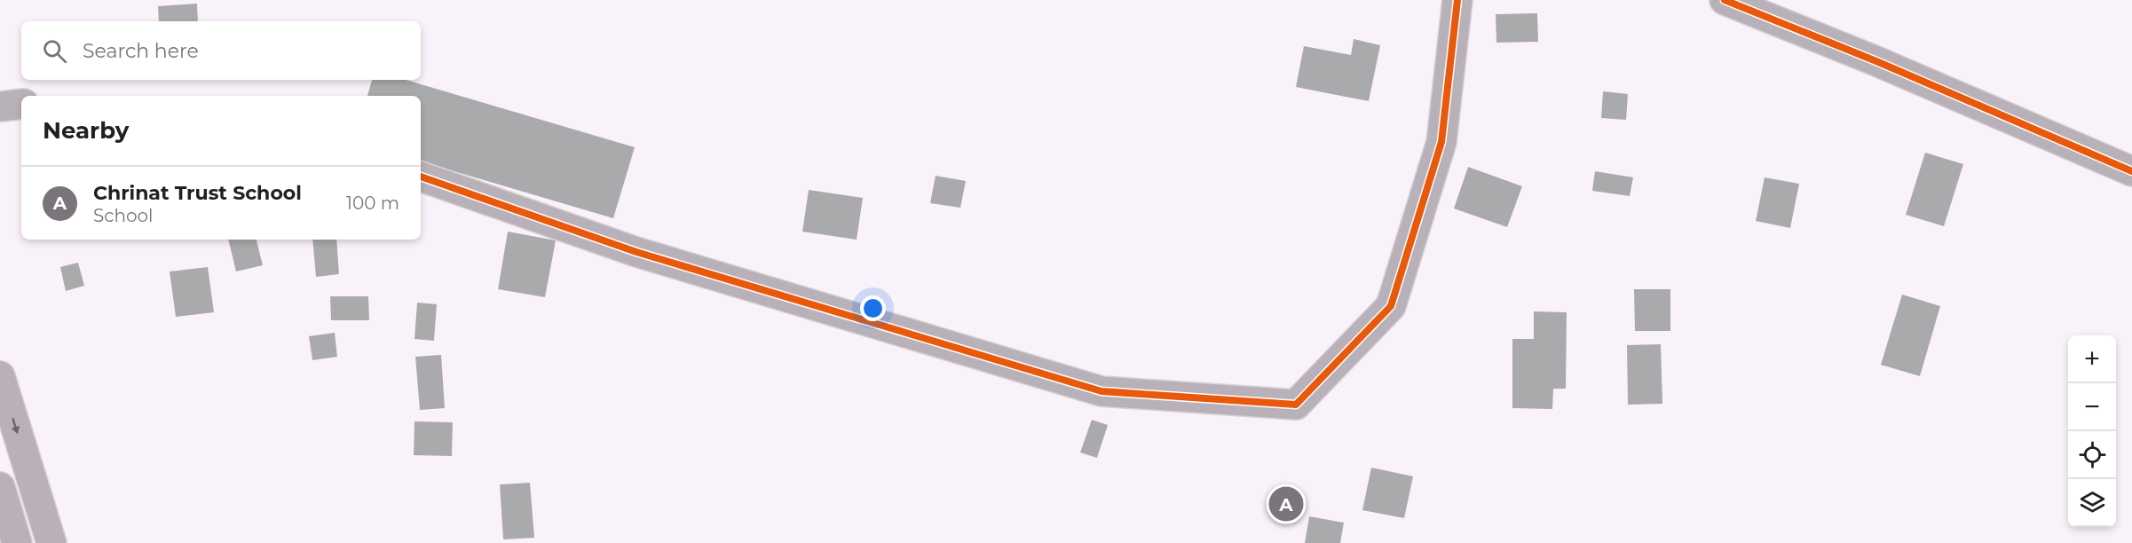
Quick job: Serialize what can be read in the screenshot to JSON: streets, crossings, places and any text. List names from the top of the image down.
{
  "page": {
    "search": "Search here",
    "heading": "Nearby",
    "list": [
      {
        "mark": "A",
        "name": "Chrinat Trust School",
        "note": "School",
        "value": "100 m"
      }
    ],
    "map_buttons": ["+", "−"],
    "pins": "A"
  }
}
